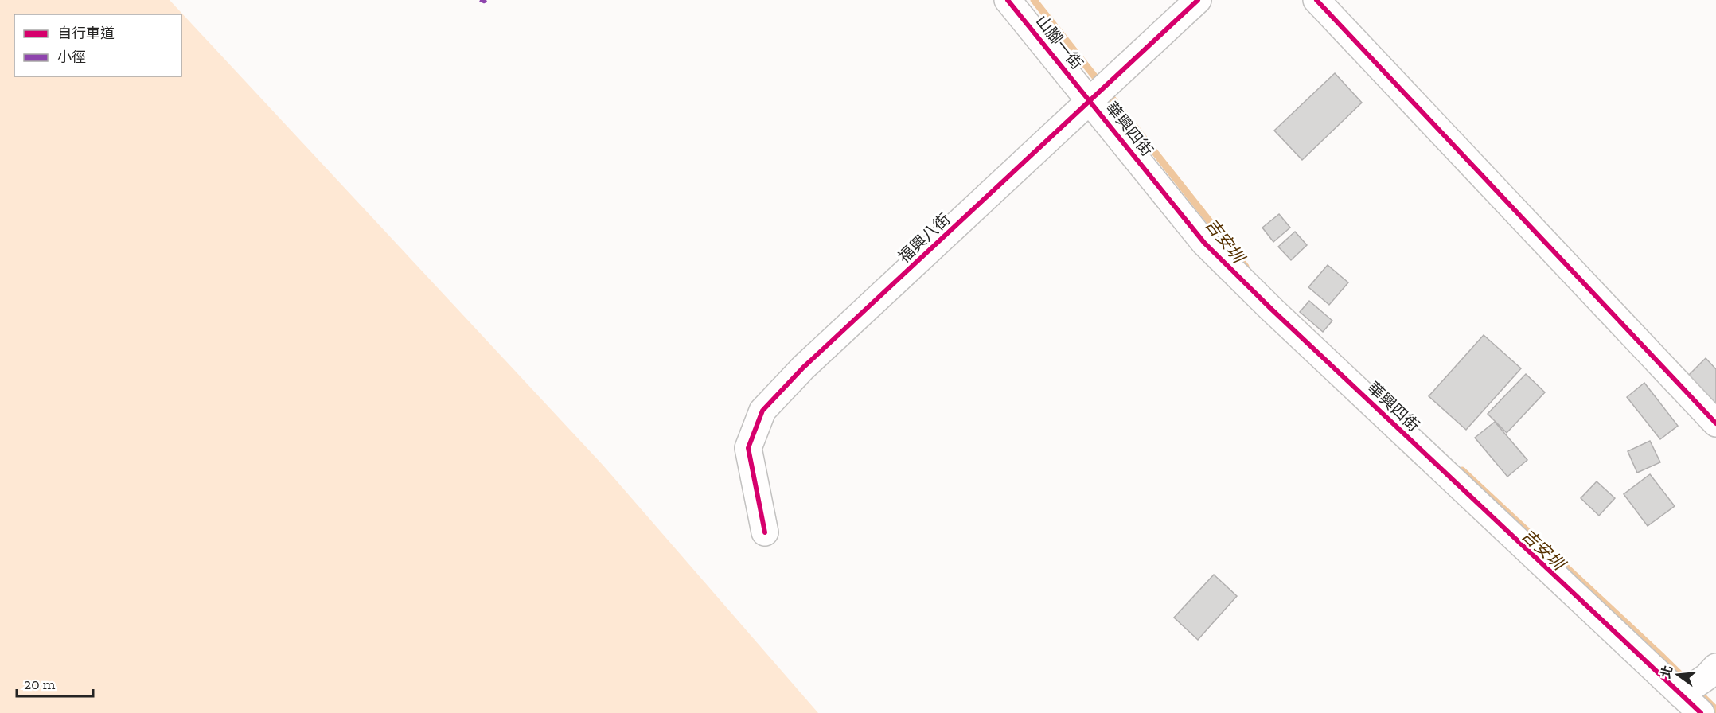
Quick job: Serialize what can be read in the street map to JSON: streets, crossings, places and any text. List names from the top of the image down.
{
  "streets": {
    "street": ["山腳一街", "華興四街", "福興八街"]
  },
  "crossings": [
    ["山腳一街", "華興四街"],
    ["山腳一街", "福興八街"],
    ["華興四街", "福興八街"]
  ],
  "water": ["吉安圳"],
  "legend": ["自行車道", "小徑"],
  "scale_bar": "20 m",
  "north": "left"
}
